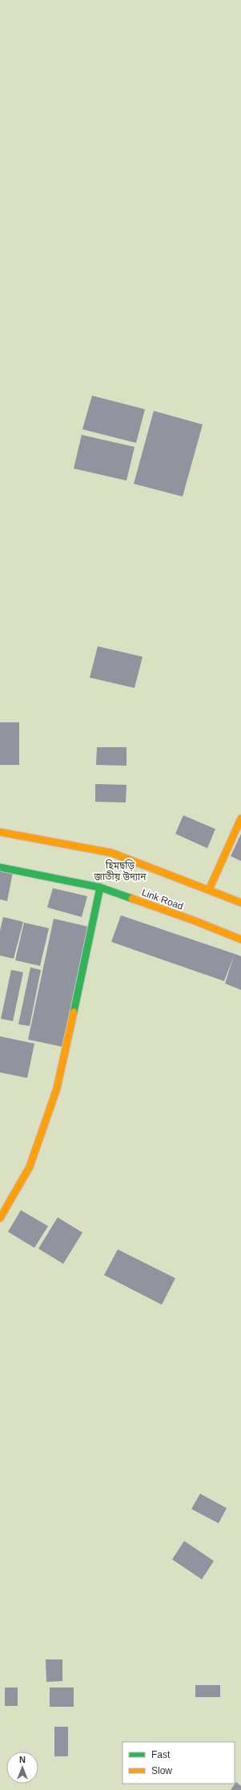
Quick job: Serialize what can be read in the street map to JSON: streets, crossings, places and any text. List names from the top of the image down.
{
  "streets": {
    "main road": ["Link Road"]
  },
  "parks": ["হিমছড়ি জাতীয় উদ্যান"],
  "legend": ["Fast", "Slow"],
  "north": "top"
}
